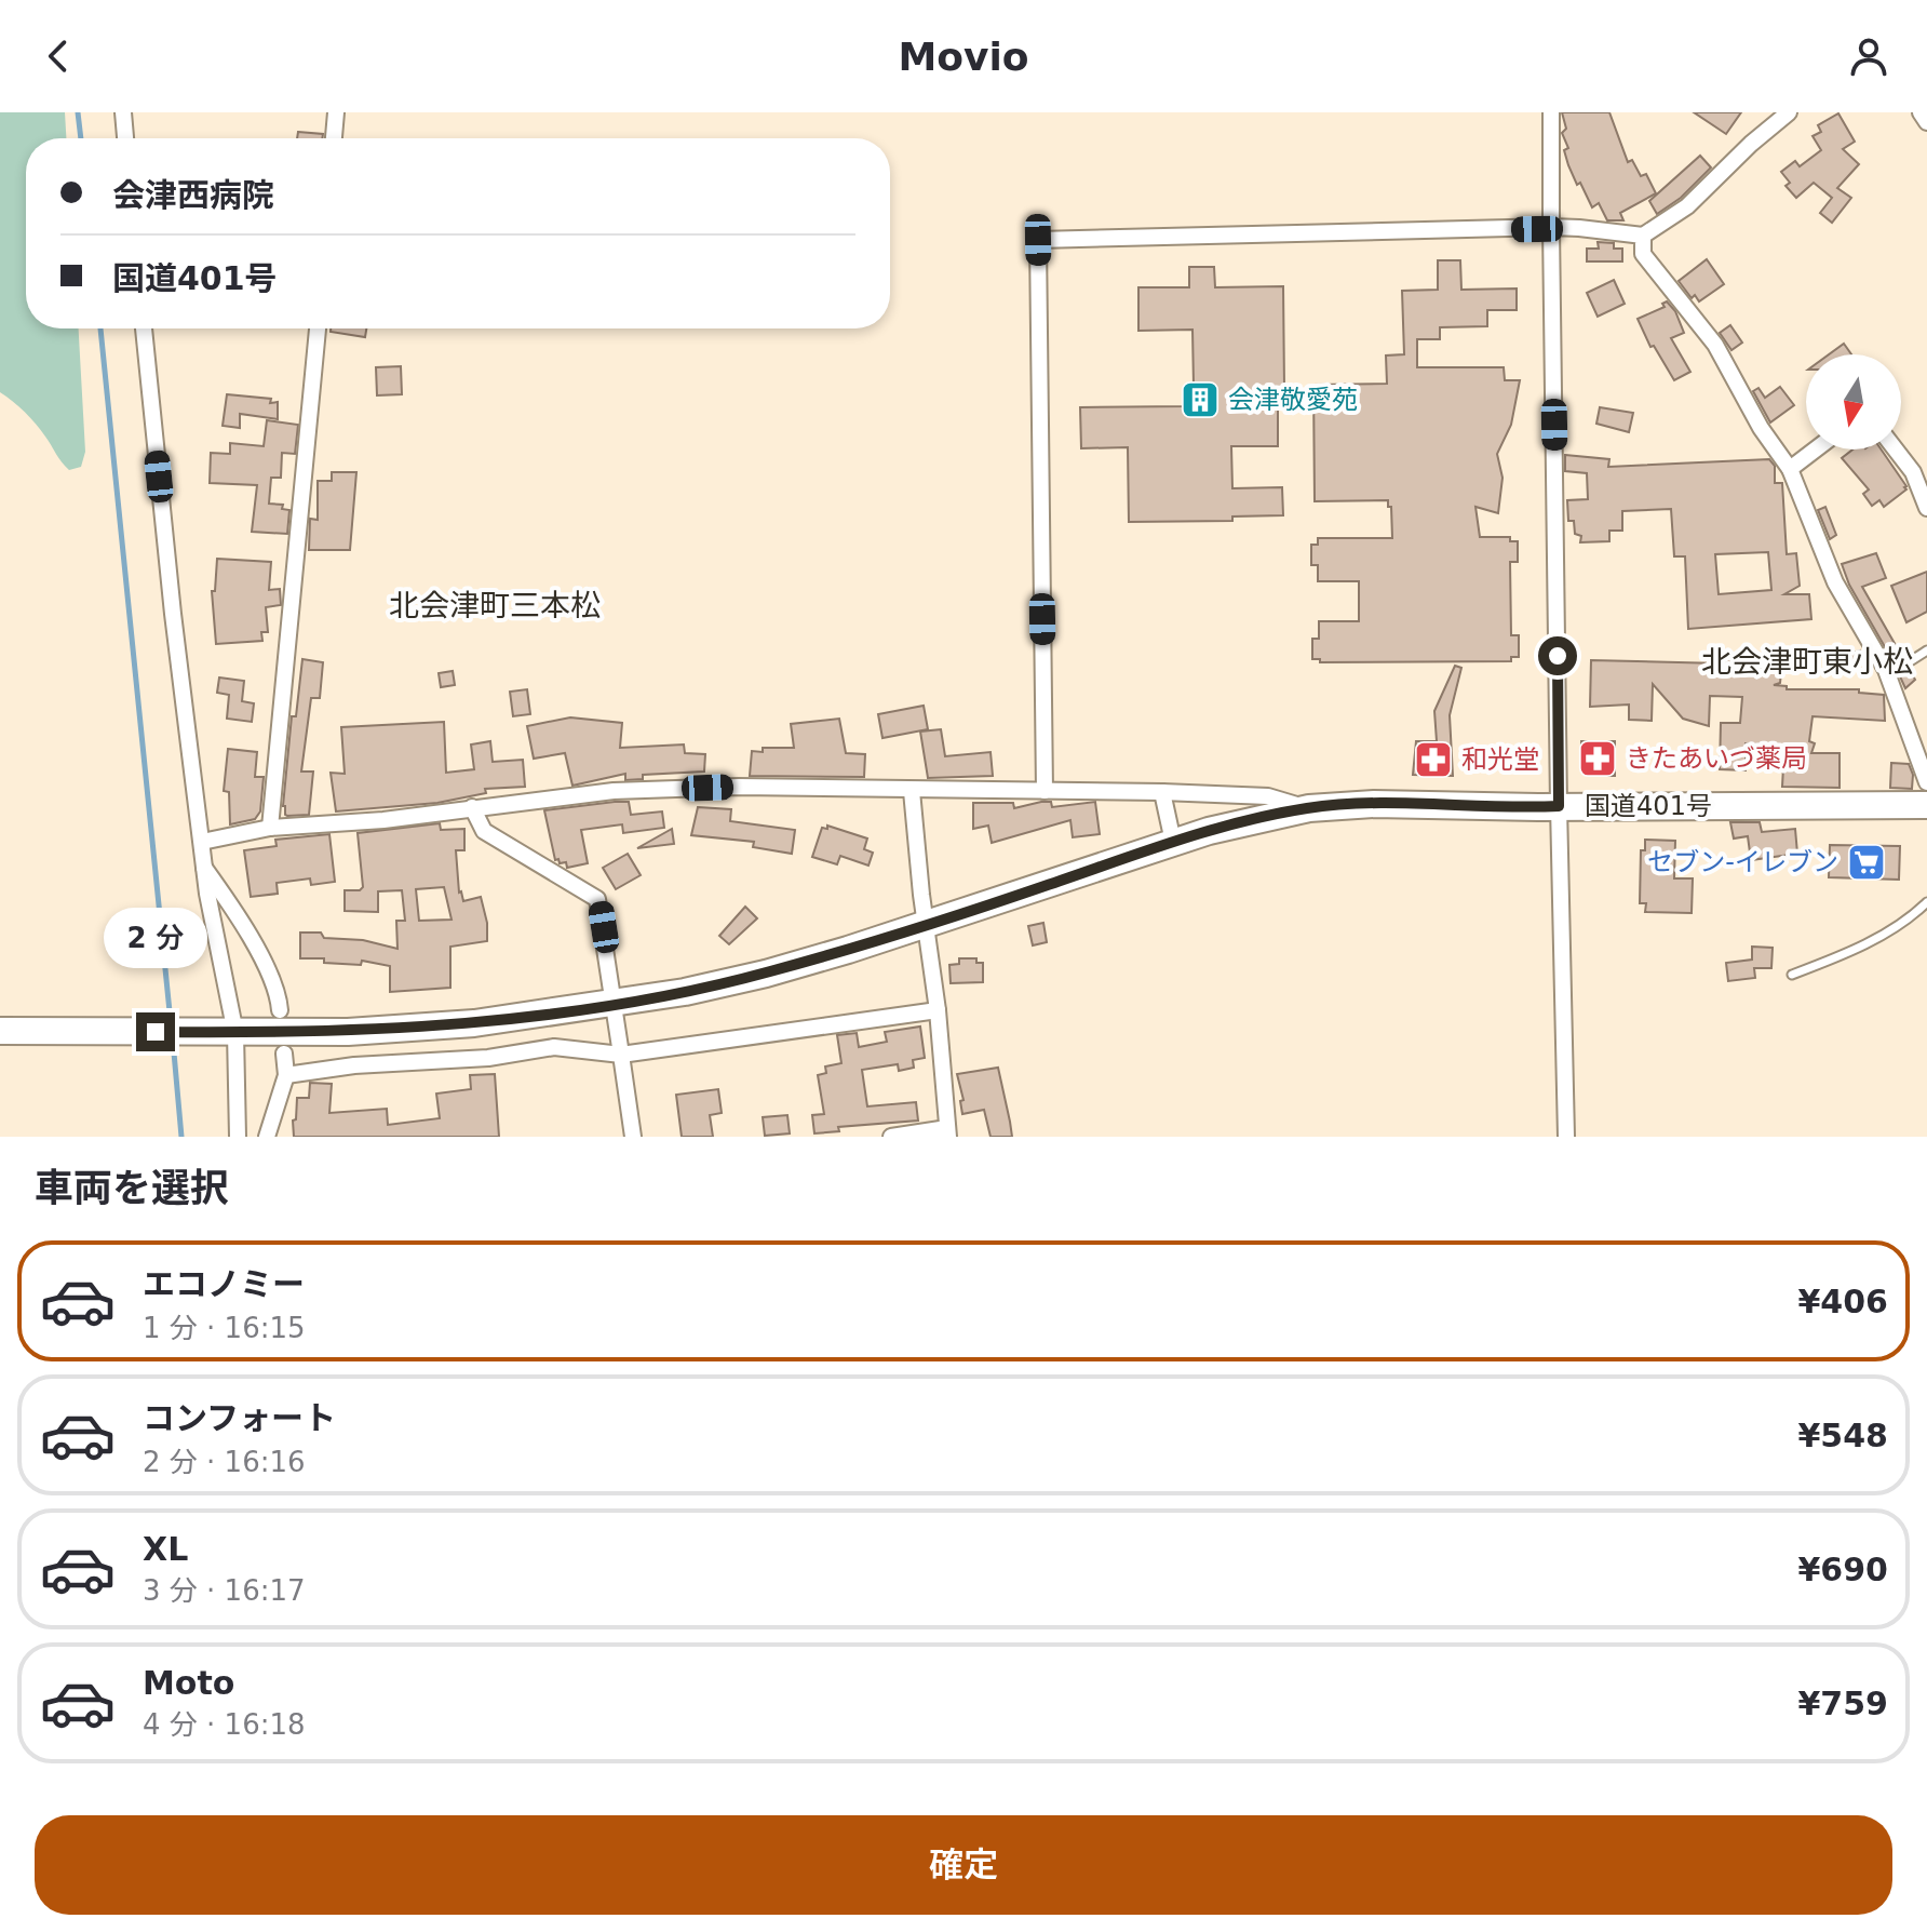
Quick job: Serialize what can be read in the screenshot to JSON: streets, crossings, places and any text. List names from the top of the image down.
{
  "streets": {
    "highway": ["国道401号"]
  },
  "districts": ["北会津町三本松", "北会津町東小松"],
  "places": {
    "building": ["会津敬愛苑"],
    "pharmacy": ["きたあいづ薬局", "和光堂"],
    "supermarket": ["セブン-イレブン"]
  },
  "north": "bottom",
  "page": {
    "header": "Movio",
    "banner": ["会津西病院", "国道401号"],
    "bubble": "2 分",
    "heading": "車両を選択",
    "list": [
      {
        "name": "エコノミー",
        "note": "1 分 · 16:15",
        "value": "¥406"
      },
      {
        "name": "コンフォート",
        "note": "2 分 · 16:16",
        "value": "¥548"
      },
      {
        "name": "XL",
        "note": "3 分 · 16:17",
        "value": "¥690"
      },
      {
        "name": "Moto",
        "note": "4 分 · 16:18",
        "value": "¥759"
      }
    ],
    "buttons": "確定"
  }
}
